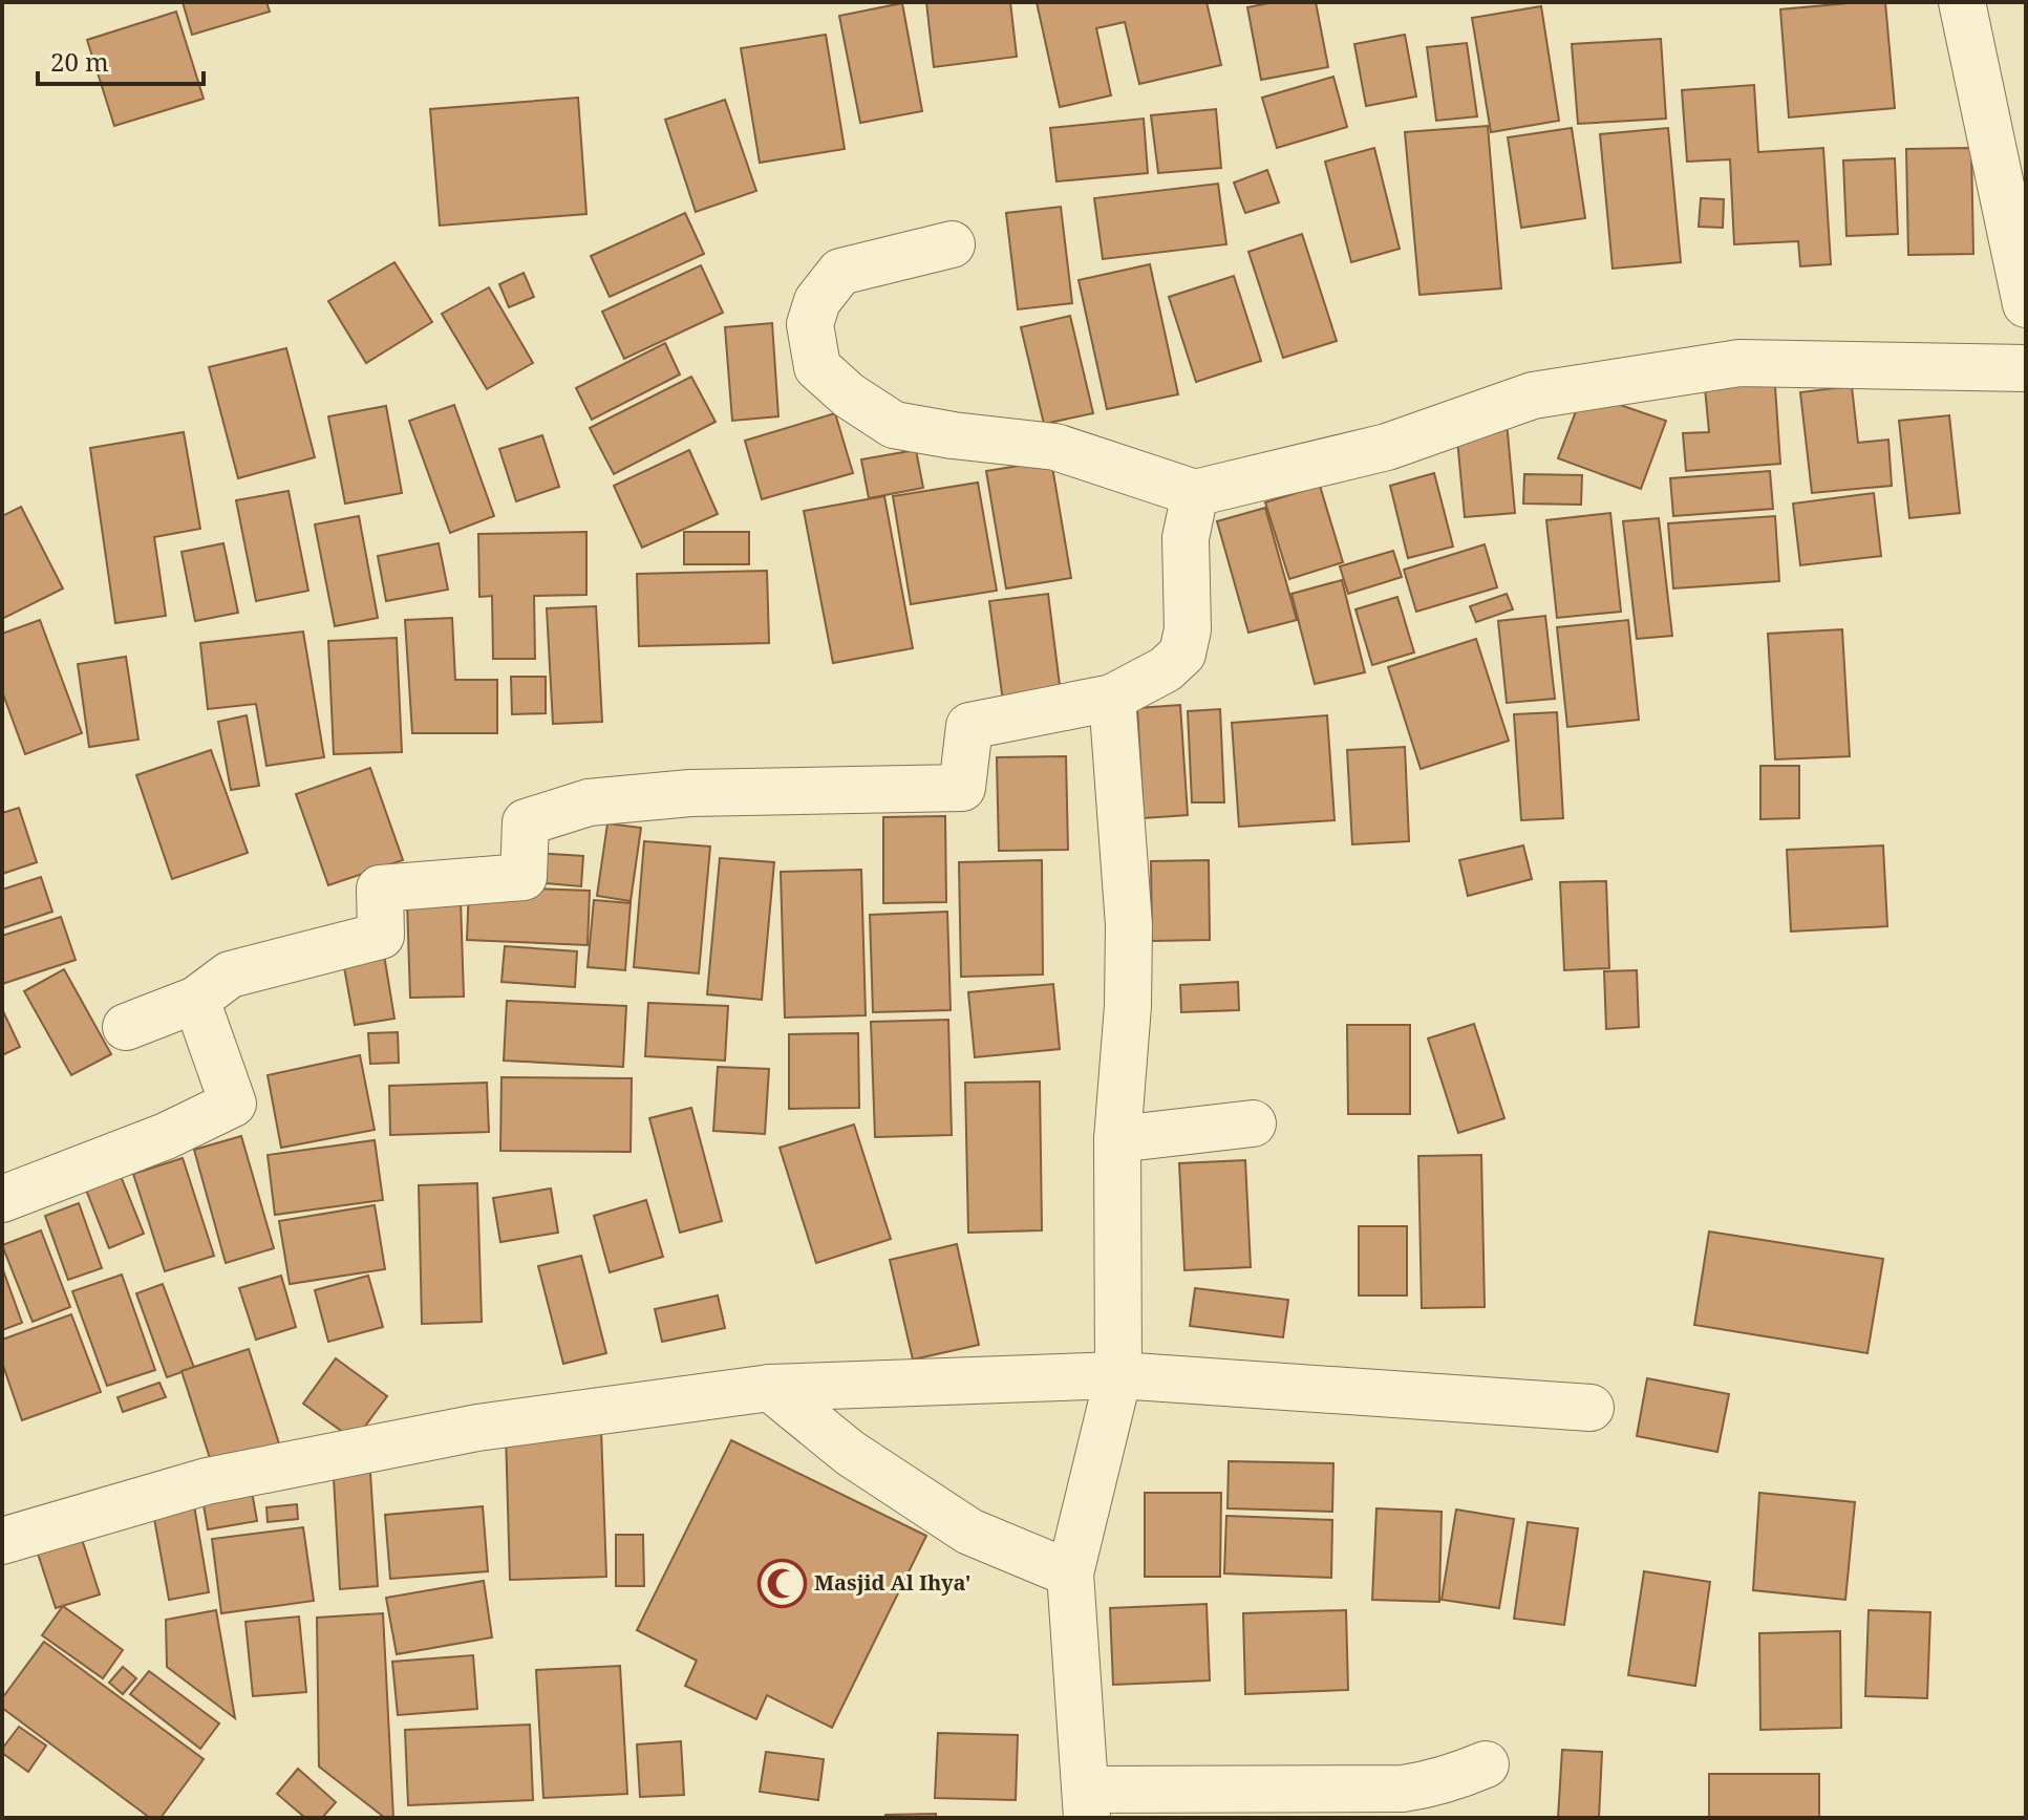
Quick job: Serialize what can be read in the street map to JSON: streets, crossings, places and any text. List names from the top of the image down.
{
  "places": {
    "mosque": ["Masjid Al Ihya'"]
  },
  "scale_bar": "20 m"
}
